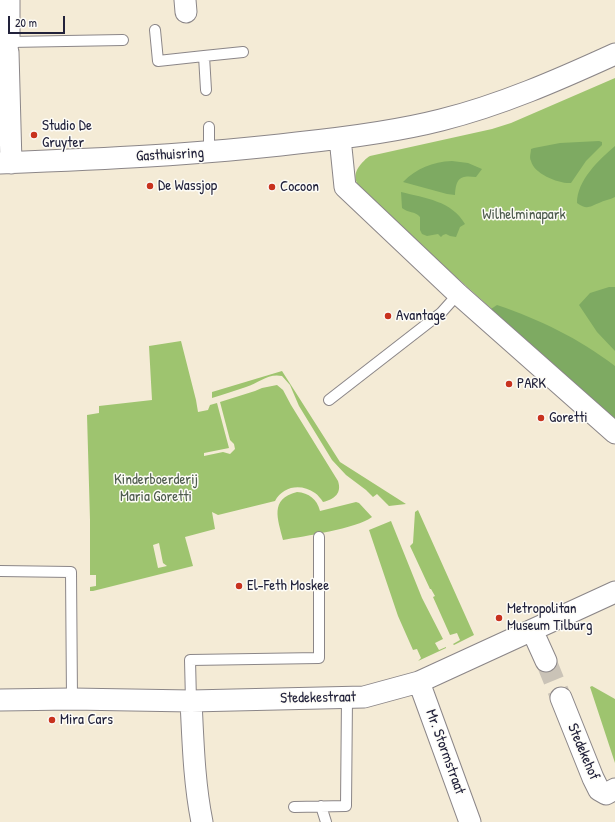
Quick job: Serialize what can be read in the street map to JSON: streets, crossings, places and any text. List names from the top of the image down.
{
  "streets": {
    "street": [
      "Gasthuisring",
      "Stedekestraat",
      "Mr. Stormstraat",
      "Stedekehof"
    ]
  },
  "crossings": [
    ["Stedekestraat", "Mr. Stormstraat"]
  ],
  "parks": ["Wilhelminapark", "Kinderboerderij Maria Goretti"],
  "places": [
    "Studio De Gruyter",
    "De Wassjop",
    "Cocoon",
    "Avantage",
    "PARK",
    "Goretti",
    "El-Feth Moskee",
    "Metropolitan Museum Tilburg",
    "Mira Cars"
  ],
  "scale_bar": "20 m"
}
